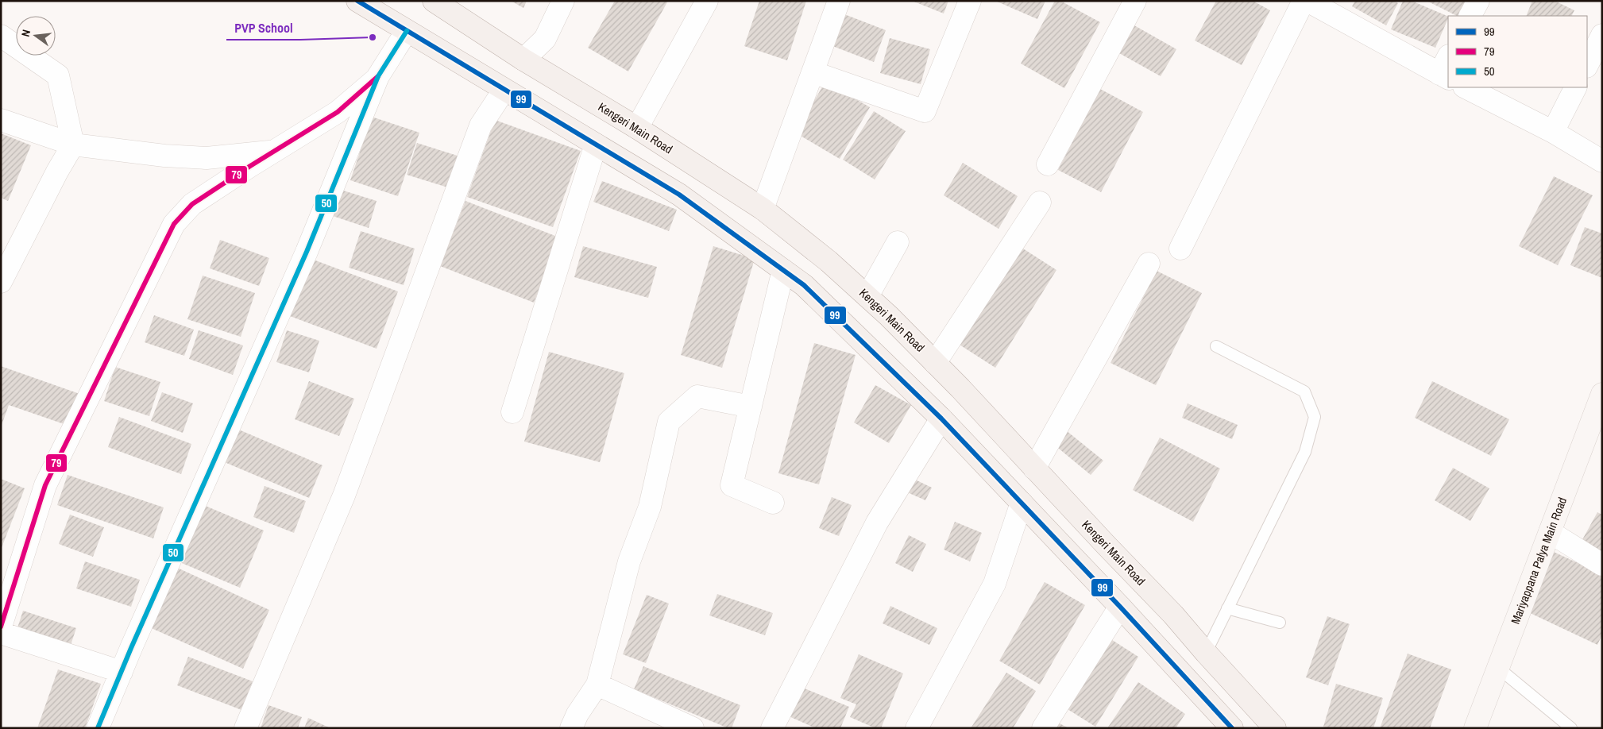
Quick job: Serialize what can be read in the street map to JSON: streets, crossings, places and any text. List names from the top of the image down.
{
  "streets": {
    "main road": ["Kengeri Main Road"],
    "street": ["Mariyappana Palya Main Road"]
  },
  "places": ["PVP School"],
  "lines": ["transit line 99", "transit line 50", "transit line 79"],
  "legend": ["99", "79", "50"],
  "north": "left"
}
